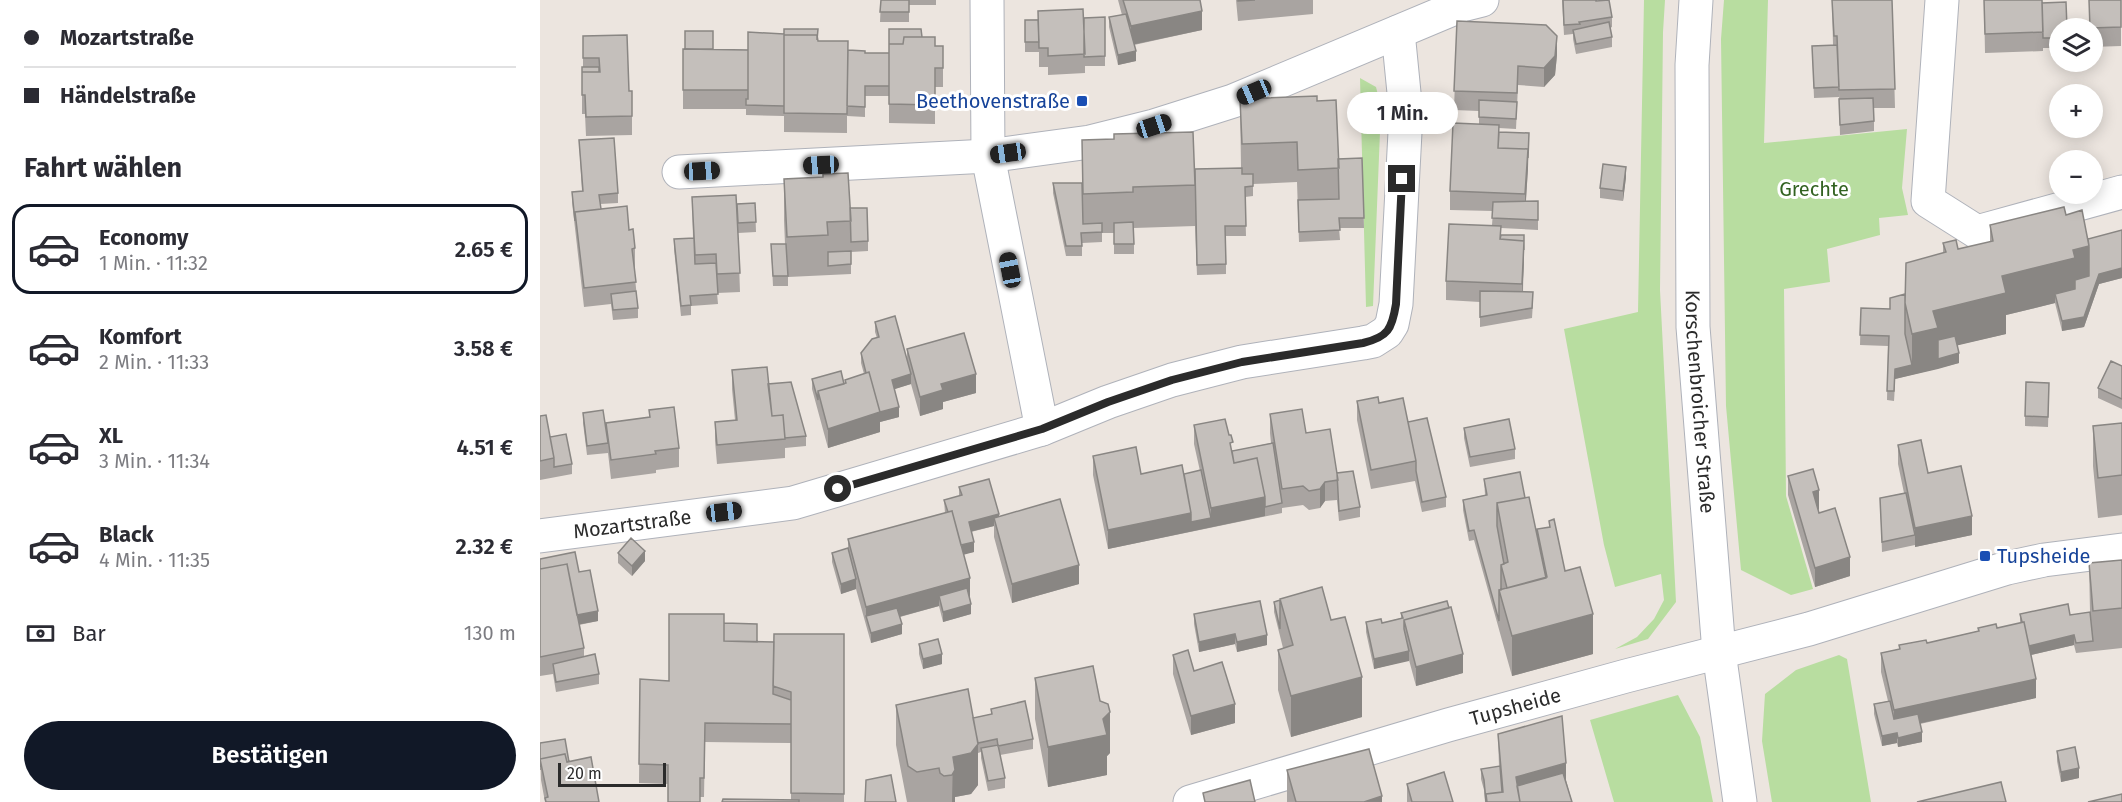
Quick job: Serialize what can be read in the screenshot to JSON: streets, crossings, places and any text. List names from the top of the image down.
{
  "streets": {
    "street": ["Korschenbroicher Straße", "Mozartstraße", "Tupsheide"]
  },
  "crossings": [
    ["Korschenbroicher Straße", "Tupsheide"]
  ],
  "parks": ["Grechte"],
  "places": {
    "transit": ["Beethovenstraße", "Tupsheide"]
  },
  "scale_bar": "20 m",
  "page": {
    "banner": ["Mozartstraße", "Händelstraße"],
    "map_buttons": ["+", "−"],
    "bubble": "1 Min.",
    "heading": "Fahrt wählen",
    "list": [
      {
        "name": "Economy",
        "note": "1 Min. · 11:32",
        "value": "2.65 €"
      },
      {
        "name": "Komfort",
        "note": "2 Min. · 11:33",
        "value": "3.58 €"
      },
      {
        "name": "XL",
        "note": "3 Min. · 11:34",
        "value": "4.51 €"
      },
      {
        "name": "Black",
        "note": "4 Min. · 11:35",
        "value": "2.32 €"
      }
    ],
    "pay": ["Bar", "130 m"],
    "buttons": "Bestätigen",
    "scale": "20 m"
  }
}
